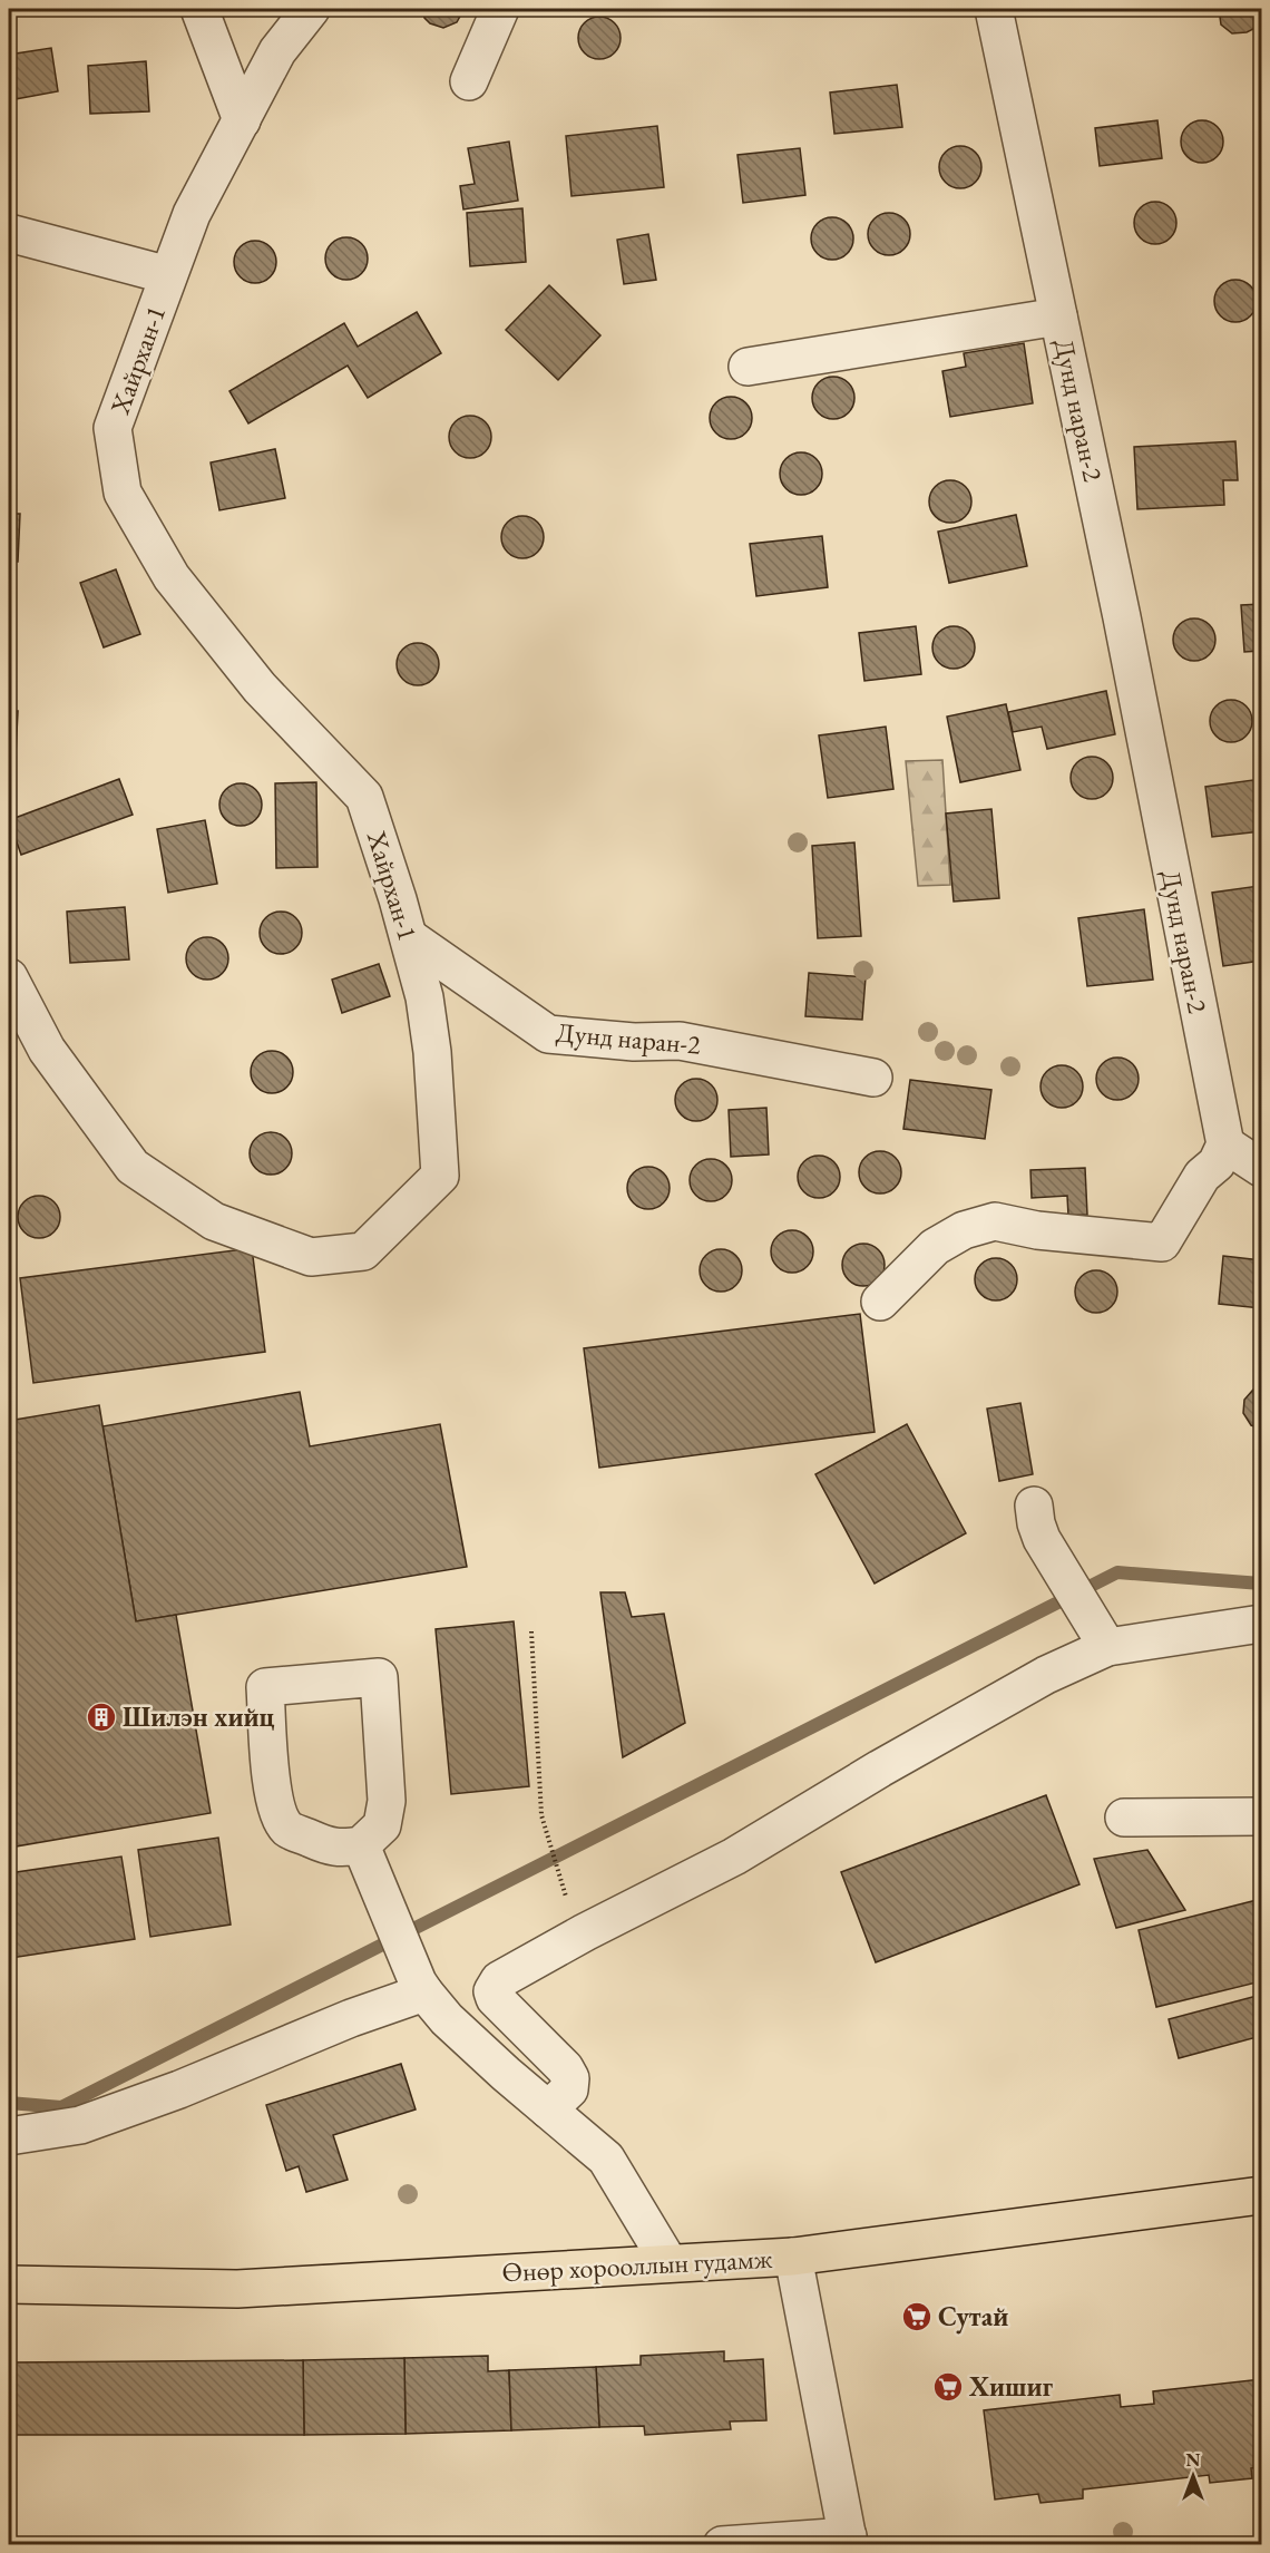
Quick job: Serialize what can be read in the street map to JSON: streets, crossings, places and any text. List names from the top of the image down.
{
  "streets": {
    "main road": ["Өнөр хорооллын гудамж"],
    "street": ["Хайрхан-1", "Дунд наран-2"]
  },
  "crossings": [
    ["Хайрхан-1", "Дунд наран-2"]
  ],
  "places": {
    "building": ["Шилэн хийц"],
    "supermarket": ["Сутай", "Хишиг"]
  },
  "north": "top"
}
